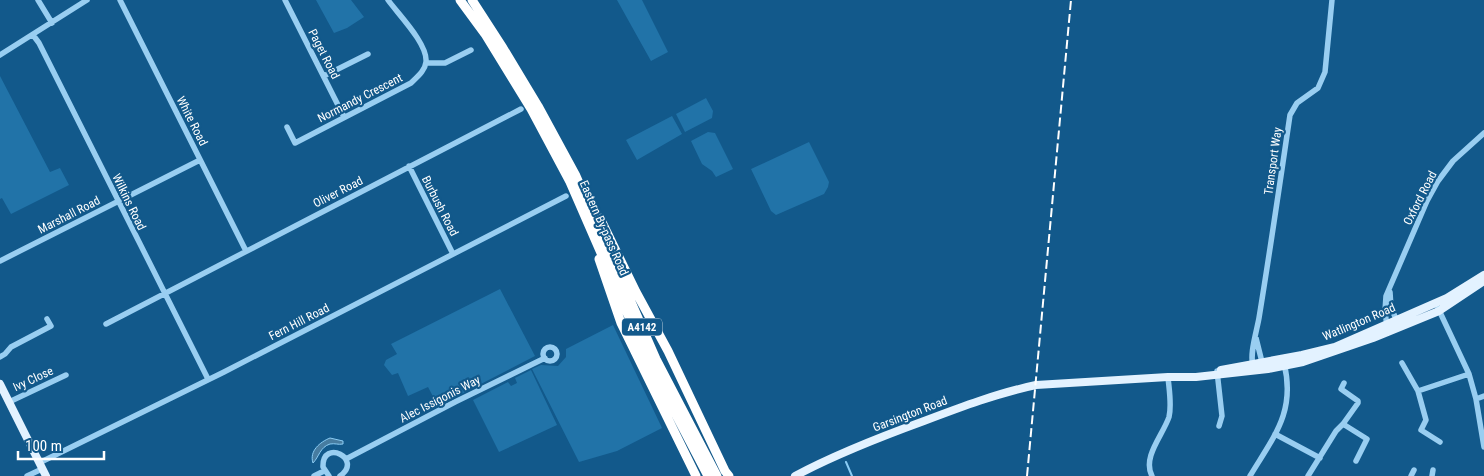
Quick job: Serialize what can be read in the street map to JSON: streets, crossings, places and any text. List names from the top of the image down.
{
  "streets": {
    "highway": ["Eastern By-pass Road", "A4142"],
    "main road": ["Watlington Road", "Garsington Road"],
    "street": [
      "Paget Road",
      "Normandy Crescent",
      "White Road",
      "Transport Way",
      "Oliver Road",
      "Oxford Road",
      "Wilkins Road",
      "Burbush Road",
      "Marshall Road",
      "Fern Hill Road",
      "Ivy Close",
      "Alec Issigonis Way"
    ]
  },
  "crossings": [
    ["Paget Road", "Normandy Crescent"],
    ["White Road", "Oliver Road"],
    ["White Road", "Marshall Road"],
    ["Transport Way", "Watlington Road"],
    ["Oliver Road", "Wilkins Road"],
    ["Oliver Road", "Burbush Road"],
    ["Oxford Road", "Watlington Road"],
    ["Wilkins Road", "Marshall Road"],
    ["Wilkins Road", "Fern Hill Road"],
    ["Burbush Road", "Fern Hill Road"],
    ["Watlington Road", "Garsington Road"]
  ],
  "scale_bar": "100 m"
}
